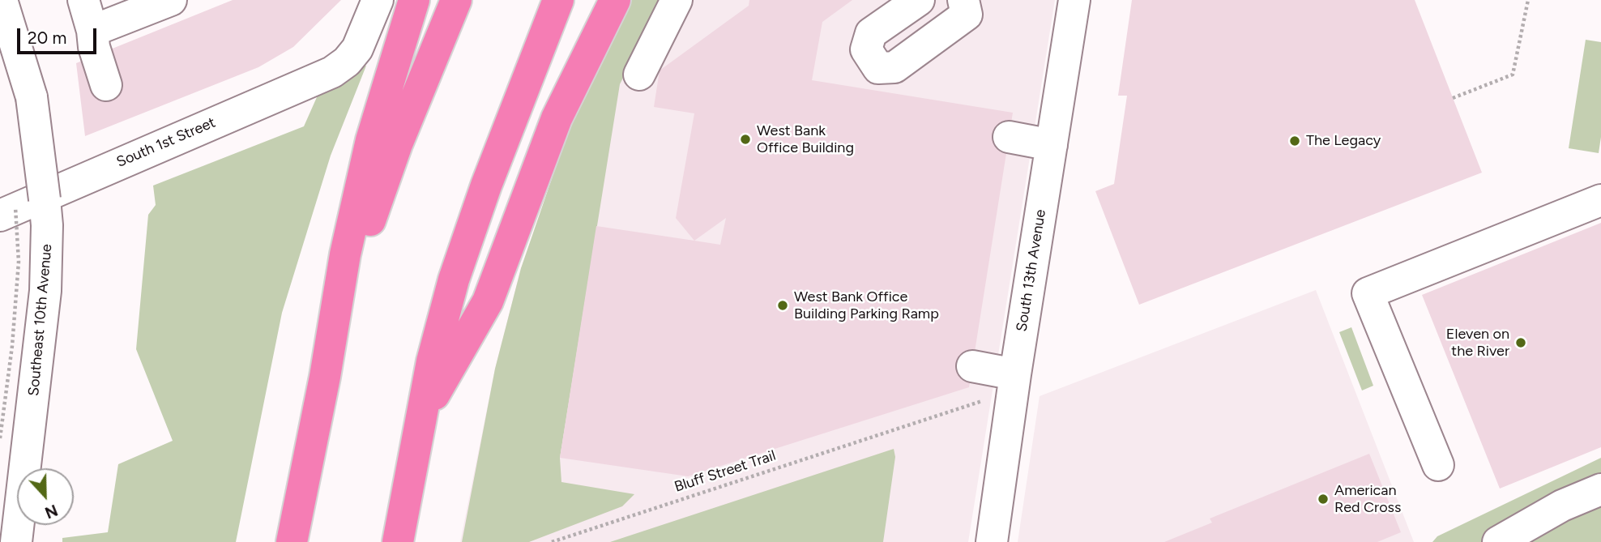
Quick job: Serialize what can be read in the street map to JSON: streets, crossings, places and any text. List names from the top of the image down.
{
  "streets": {
    "street": ["South 1st Street", "South 13th Avenue", "Southeast 10th Avenue"],
    "path": ["Bluff Street Trail"]
  },
  "places": [
    "West Bank Office Building",
    "The Legacy",
    "West Bank Office Building Parking Ramp",
    "Eleven on the River",
    "American Red Cross"
  ],
  "scale_bar": "20 m",
  "north": "bottom"
}
